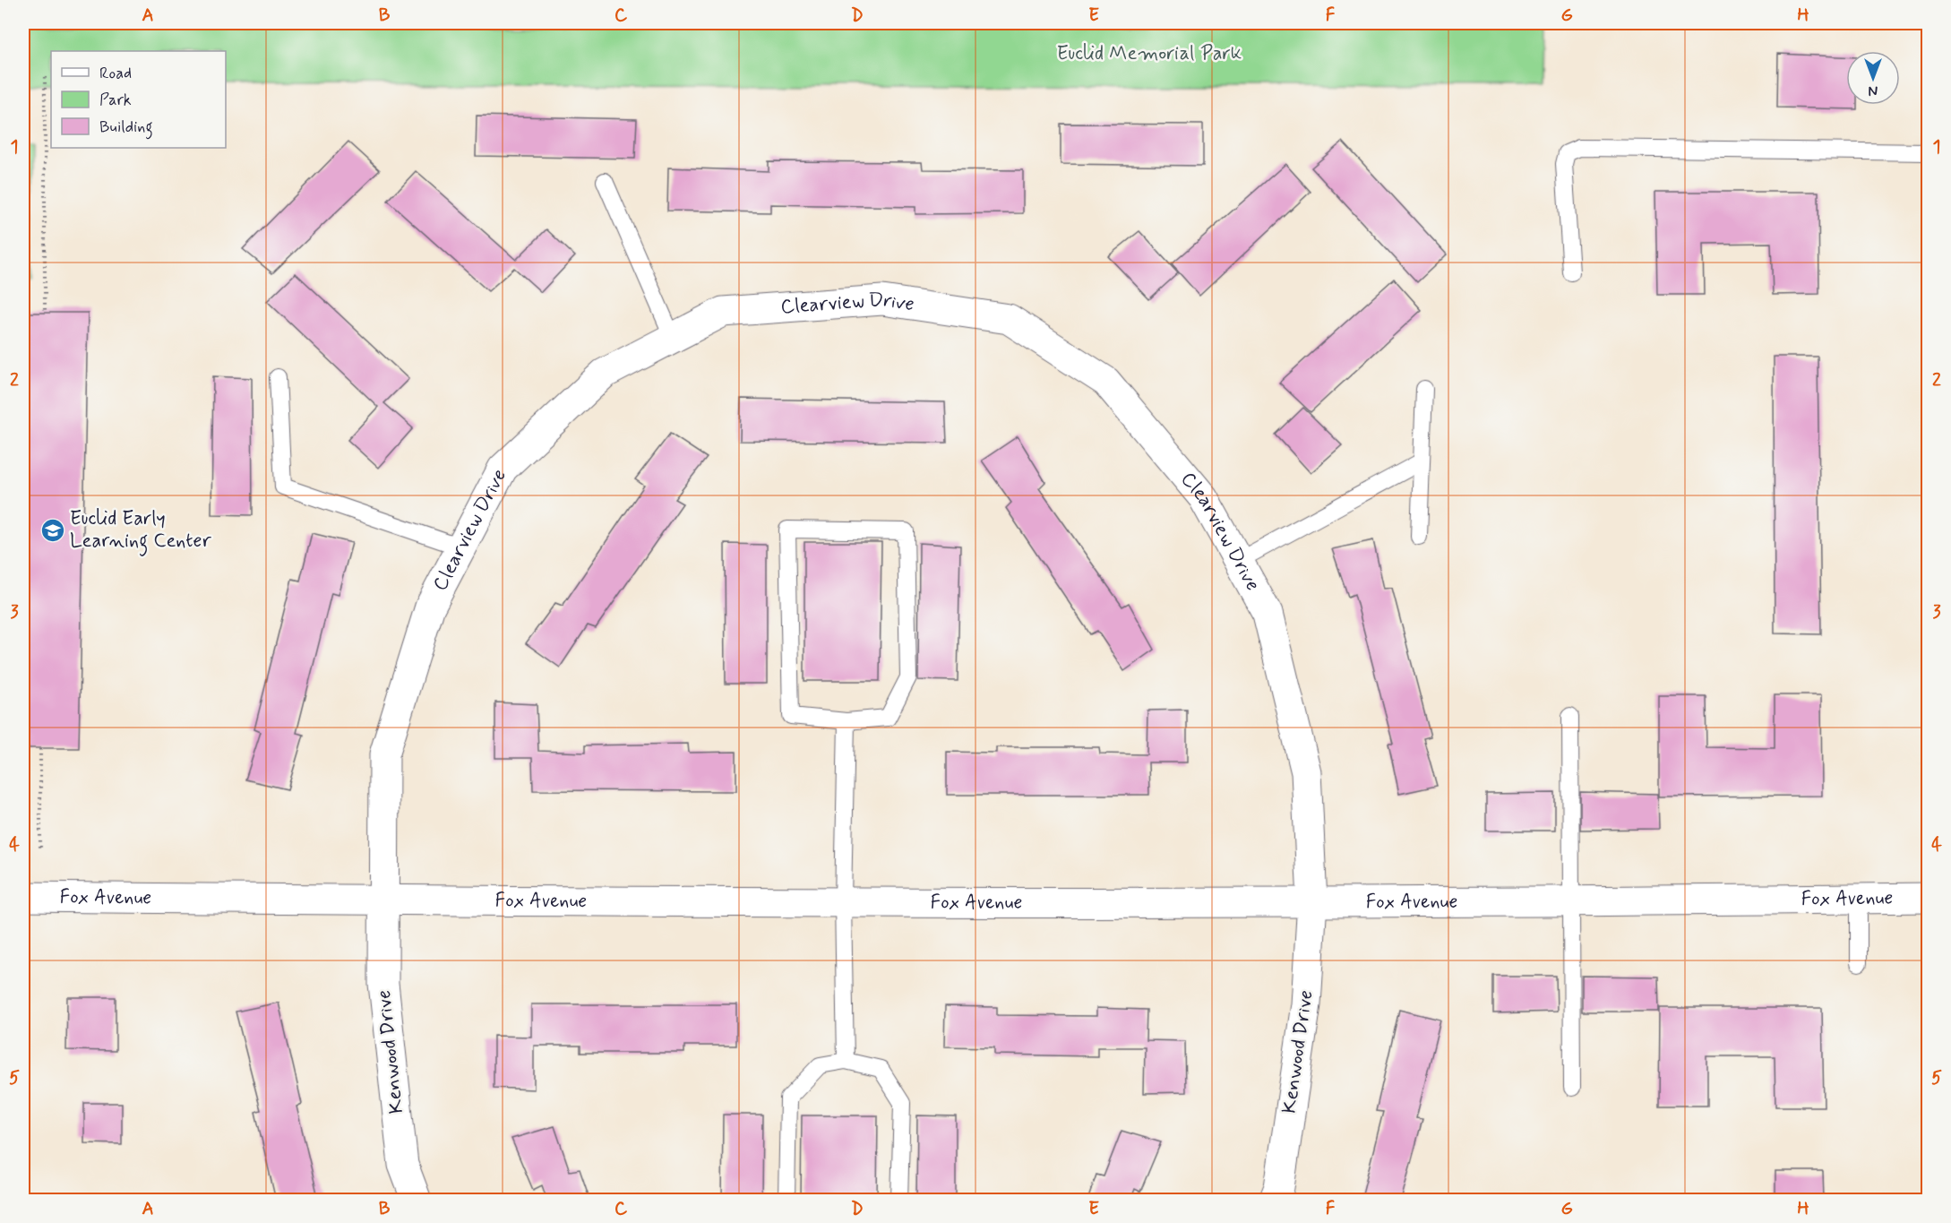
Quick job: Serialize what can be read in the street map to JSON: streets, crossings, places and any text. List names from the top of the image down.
{
  "streets": {
    "street": ["Clearview Drive", "Fox Avenue", "Kenwood Drive"]
  },
  "crossings": [
    ["Clearview Drive", "Fox Avenue"],
    ["Clearview Drive", "Kenwood Drive"],
    ["Fox Avenue", "Kenwood Drive"]
  ],
  "parks": ["Euclid Memorial Park"],
  "places": {
    "school or university": ["Euclid Early Learning Center"]
  },
  "legend": ["Road", "Park", "Building"],
  "north": "bottom",
  "grid": {
    "columns": [
      "A",
      "B",
      "C",
      "D",
      "E",
      "F",
      "G",
      "H"
    ],
    "rows": [
      "1",
      "2",
      "3",
      "4",
      "5"
    ]
  }
}
